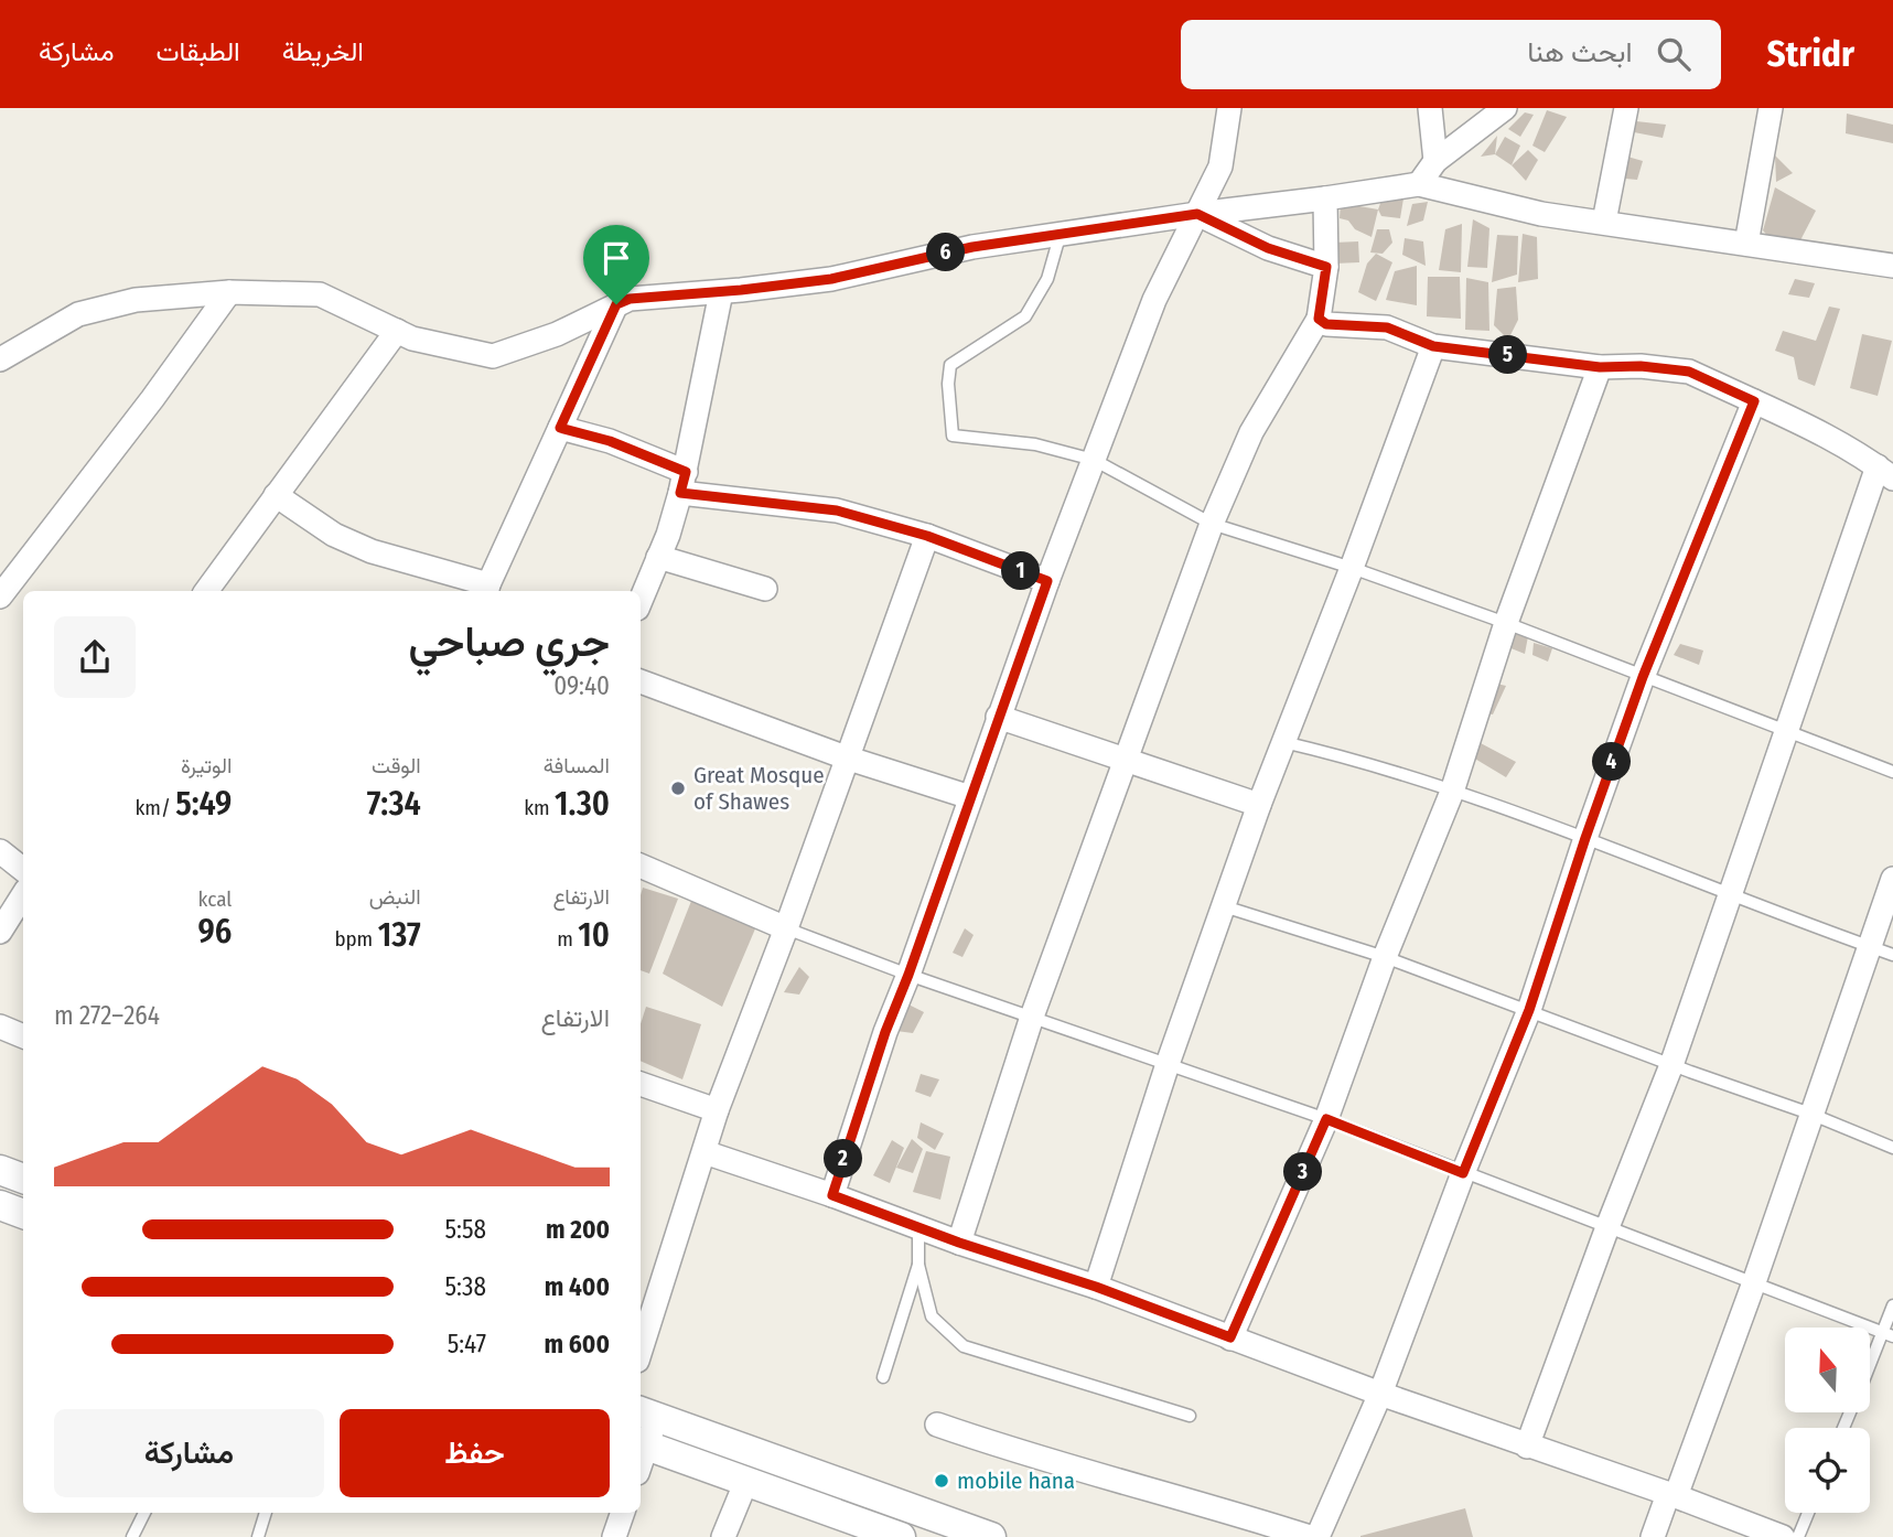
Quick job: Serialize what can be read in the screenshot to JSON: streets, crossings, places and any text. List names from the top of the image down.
{
  "places": ["Great Mosque of Shawes", "mobile hana"],
  "north": "top",
  "page": {
    "header": "Stridr",
    "search": "ابحث هنا",
    "nav": ["الخريطة", "الطبقات", "مشاركة"],
    "pins": [
      "6",
      "5",
      "1",
      "4",
      "2",
      "3"
    ],
    "heading": ["جري صباحي", "09:40"],
    "stats": [
      ["المسافة", "1.30 km"],
      ["الوقت", "7:34"],
      ["الوتيرة", "5:49 /km"],
      ["الارتفاع", "10 m"],
      ["النبض", "137 bpm"],
      ["kcal", "96"]
    ],
    "chart": ["الارتفاع", "264–272 m"],
    "list": [
      {
        "name": "200 m",
        "note": "5:58"
      },
      {
        "name": "400 m",
        "note": "5:38"
      },
      {
        "name": "600 m",
        "note": "5:47"
      }
    ],
    "buttons": ["حفظ", "مشاركة"]
  }
}
